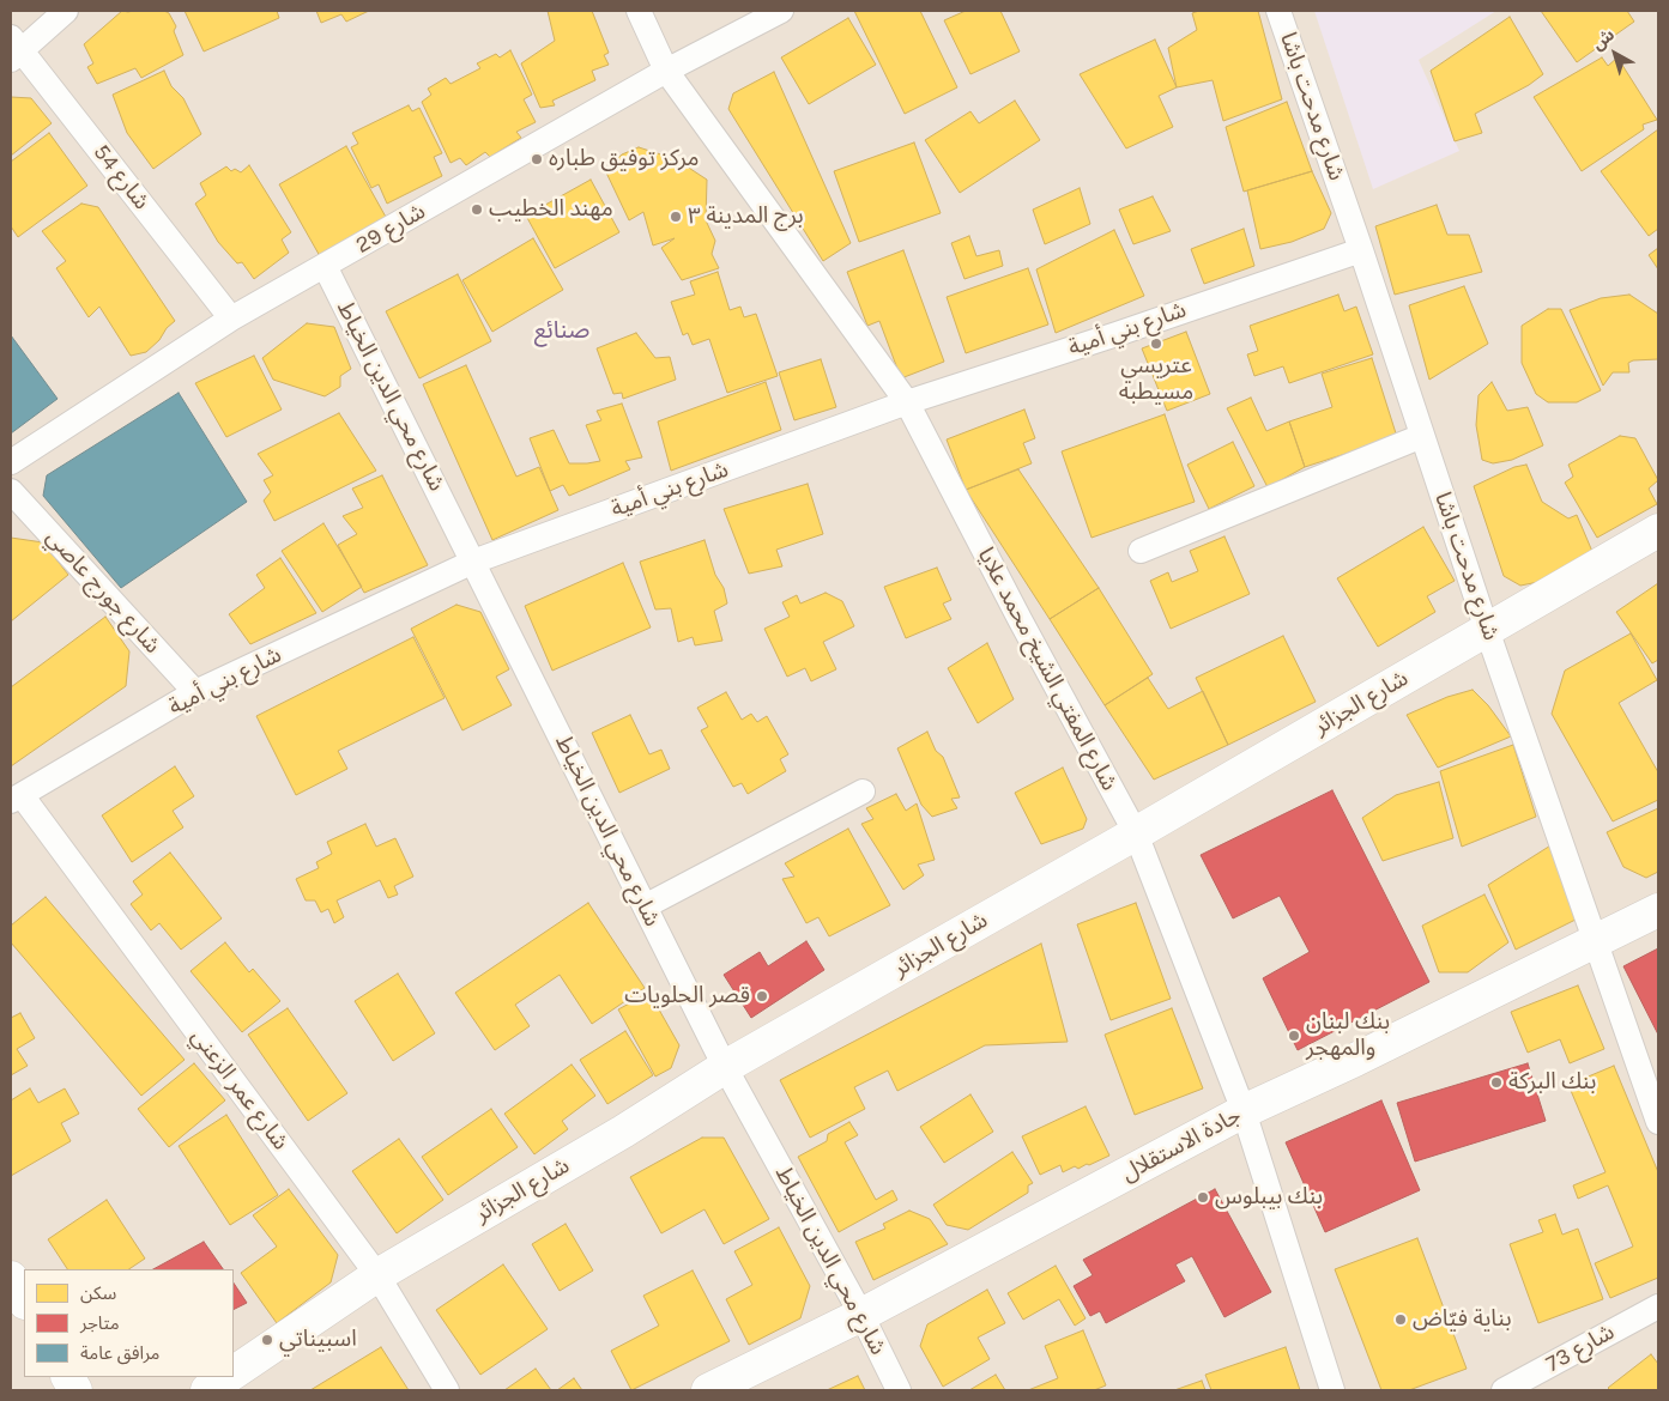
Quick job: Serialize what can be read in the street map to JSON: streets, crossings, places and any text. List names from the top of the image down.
{
  "streets": {
    "main road": ["شارع الجزائر", "جادة الاستقلال"],
    "street": [
      "شارع مدحت باشا",
      "شارع 54",
      "شارع 29",
      "شارع بني أمية",
      "شارع محي الدين الخياط",
      "شارع جورج عاصي",
      "شارع المفتي الشيخ محمد علايا",
      "شارع عمر الزعني",
      "شارع 73"
    ]
  },
  "crossings": [
    ["شارع مدحت باشا", "شارع بني أمية"],
    ["شارع مدحت باشا", "شارع الجزائر"],
    ["شارع مدحت باشا", "جادة الاستقلال"],
    ["شارع 54", "شارع 29"],
    ["شارع 29", "شارع محي الدين الخياط"],
    ["شارع 29", "شارع المفتي الشيخ محمد علايا"],
    ["شارع بني أمية", "شارع محي الدين الخياط"],
    ["شارع بني أمية", "شارع جورج عاصي"],
    ["شارع بني أمية", "شارع المفتي الشيخ محمد علايا"],
    ["شارع بني أمية", "شارع عمر الزعني"],
    ["شارع محي الدين الخياط", "شارع الجزائر"],
    ["شارع محي الدين الخياط", "جادة الاستقلال"],
    ["شارع المفتي الشيخ محمد علايا", "شارع الجزائر"],
    ["شارع المفتي الشيخ محمد علايا", "جادة الاستقلال"],
    ["شارع الجزائر", "شارع عمر الزعني"]
  ],
  "districts": ["صنائع"],
  "places": [
    "مركز توفيق طباره",
    "مهند الخطيب",
    "برج المدينة ٣",
    "عتريسي مسيطبه",
    "قصر الحلويات",
    "بنك لبنان والمهجر",
    "بنك البركة",
    "بنك بيبلوس",
    "بناية فيّاض",
    "اسبيناتي"
  ],
  "legend": ["سكن", "متاجر", "مرافق عامة"],
  "north": "top left"
}
